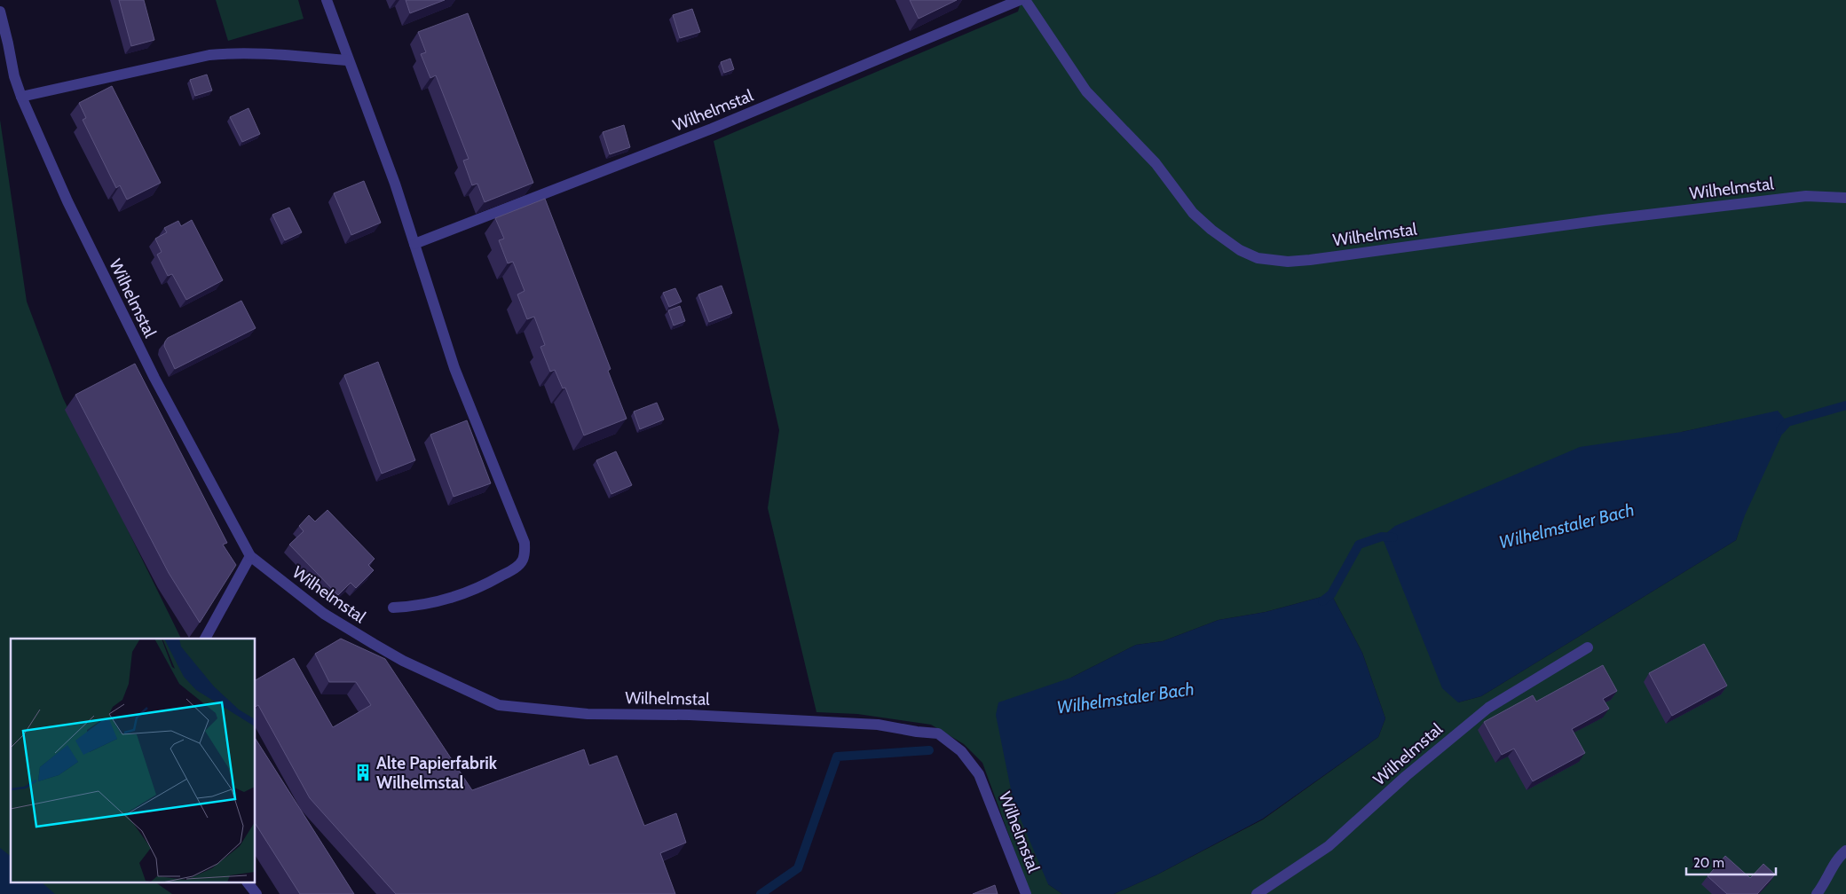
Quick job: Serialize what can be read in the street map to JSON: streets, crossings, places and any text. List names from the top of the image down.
{
  "streets": {
    "street": ["Wilhelmstal"]
  },
  "water": ["Wilhelmstaler Bach"],
  "places": {
    "building": ["Alte Papierfabrik Wilhelmstal"]
  },
  "scale_bar": "20 m"
}
